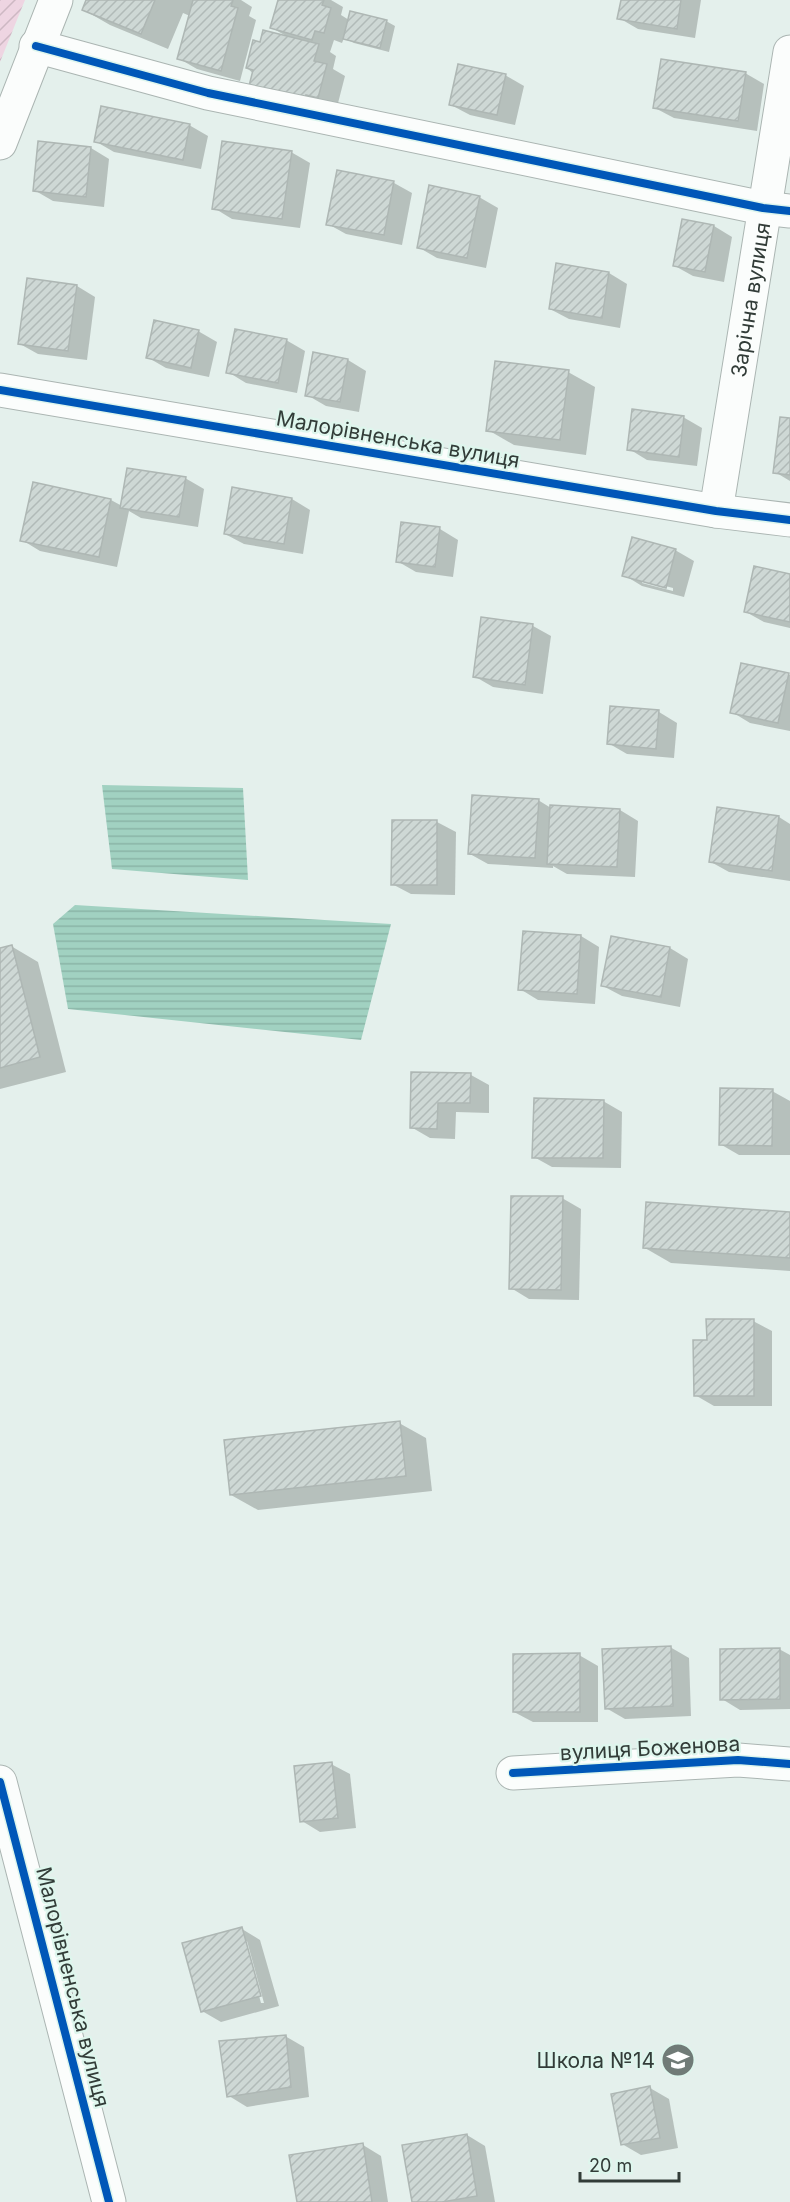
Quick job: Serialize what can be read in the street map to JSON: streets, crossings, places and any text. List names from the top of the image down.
{
  "streets": {
    "street": ["Зарічна вулиця", "Малорівненська вулиця", "вулиця Боженова"]
  },
  "crossings": [
    ["Зарічна вулиця", "Малорівненська вулиця"]
  ],
  "places": {
    "school or university": ["Школа №14"]
  },
  "scale_bar": "20 m"
}
